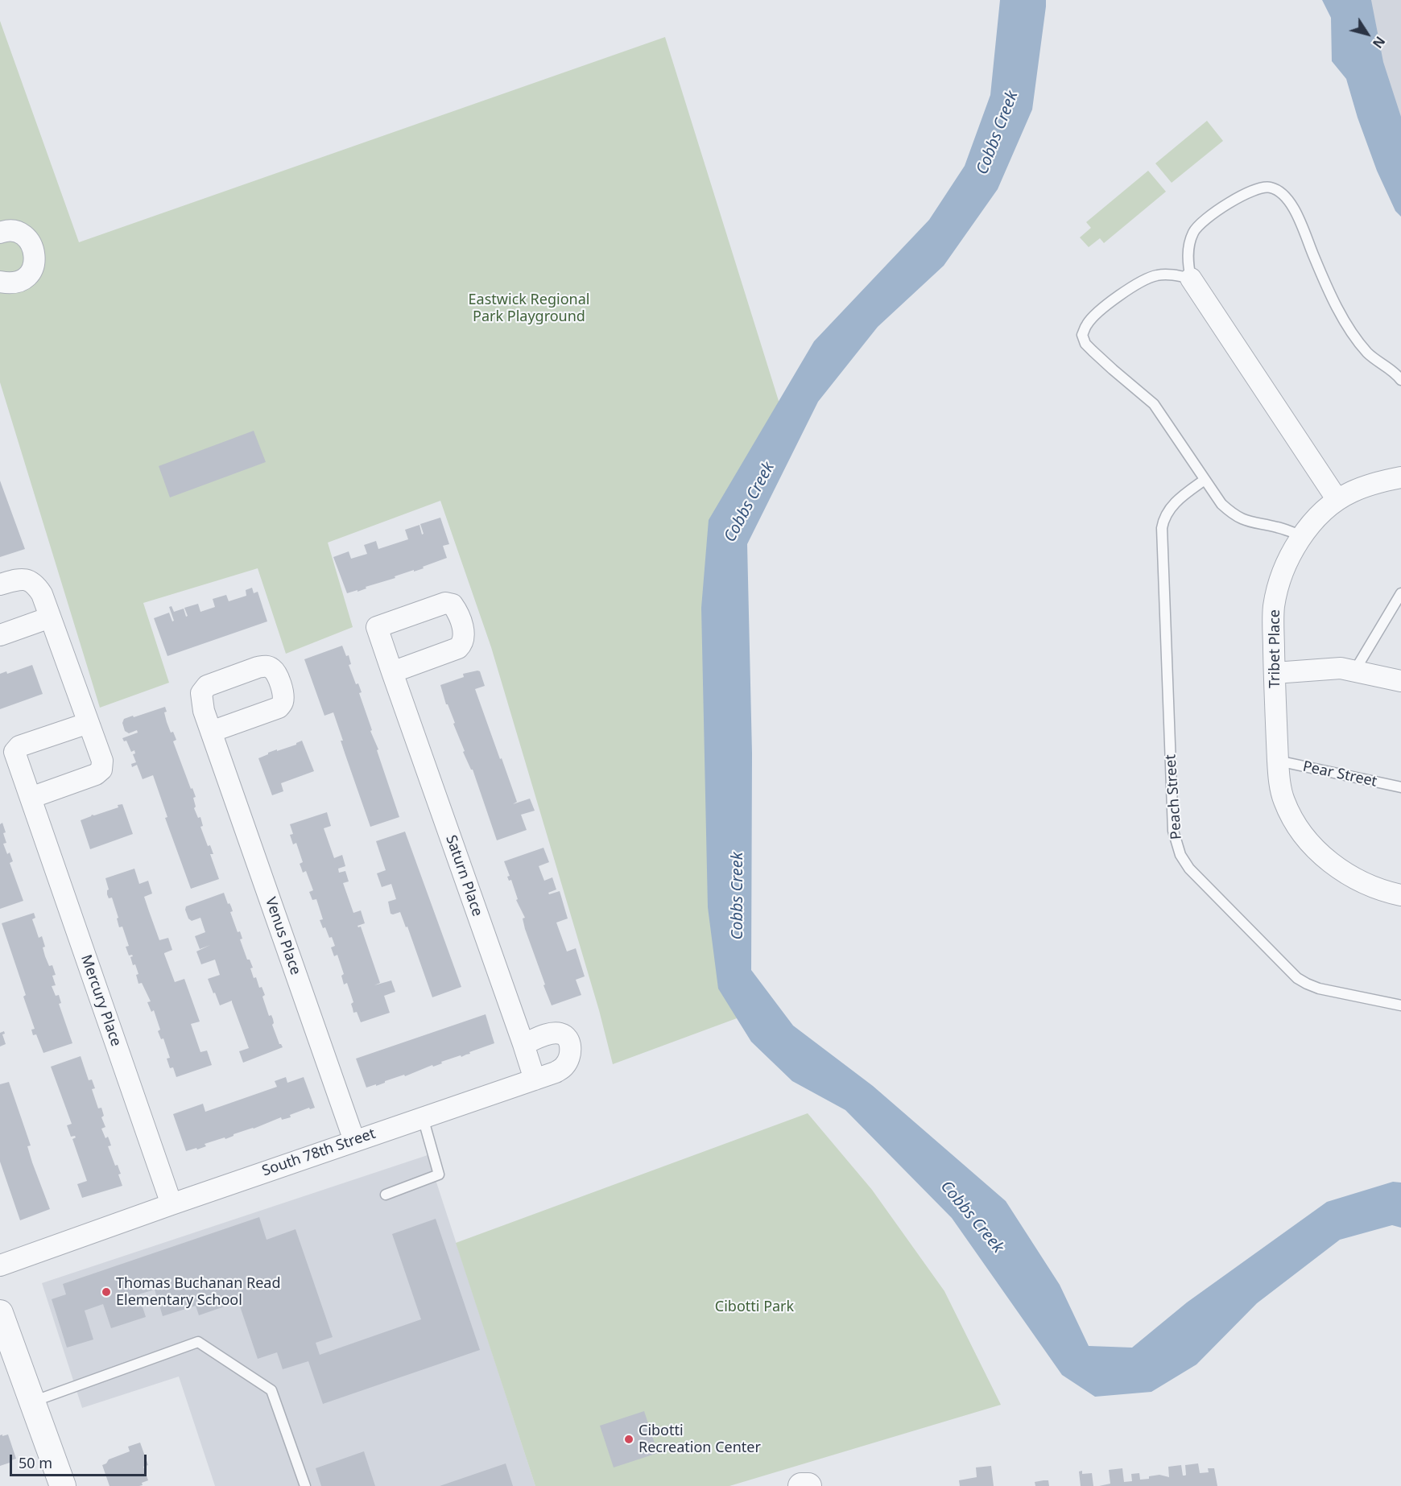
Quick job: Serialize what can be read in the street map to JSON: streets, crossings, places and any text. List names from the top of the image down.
{
  "streets": {
    "street": [
      "Tribet Place",
      "Saturn Place",
      "Venus Place",
      "Mercury Place",
      "South 78th Street"
    ],
    "lane": ["Pear Street", "Peach Street"]
  },
  "crossings": [
    ["Tribet Place", "Pear Street"],
    ["Saturn Place", "South 78th Street"],
    ["Venus Place", "South 78th Street"],
    ["Mercury Place", "South 78th Street"]
  ],
  "water": ["Cobbs Creek"],
  "parks": ["Eastwick Regional Park Playground", "Cibotti Park"],
  "places": ["Thomas Buchanan Read Elementary School", "Cibotti Recreation Center"],
  "scale_bar": "50 m",
  "north": "bottom right"
}
